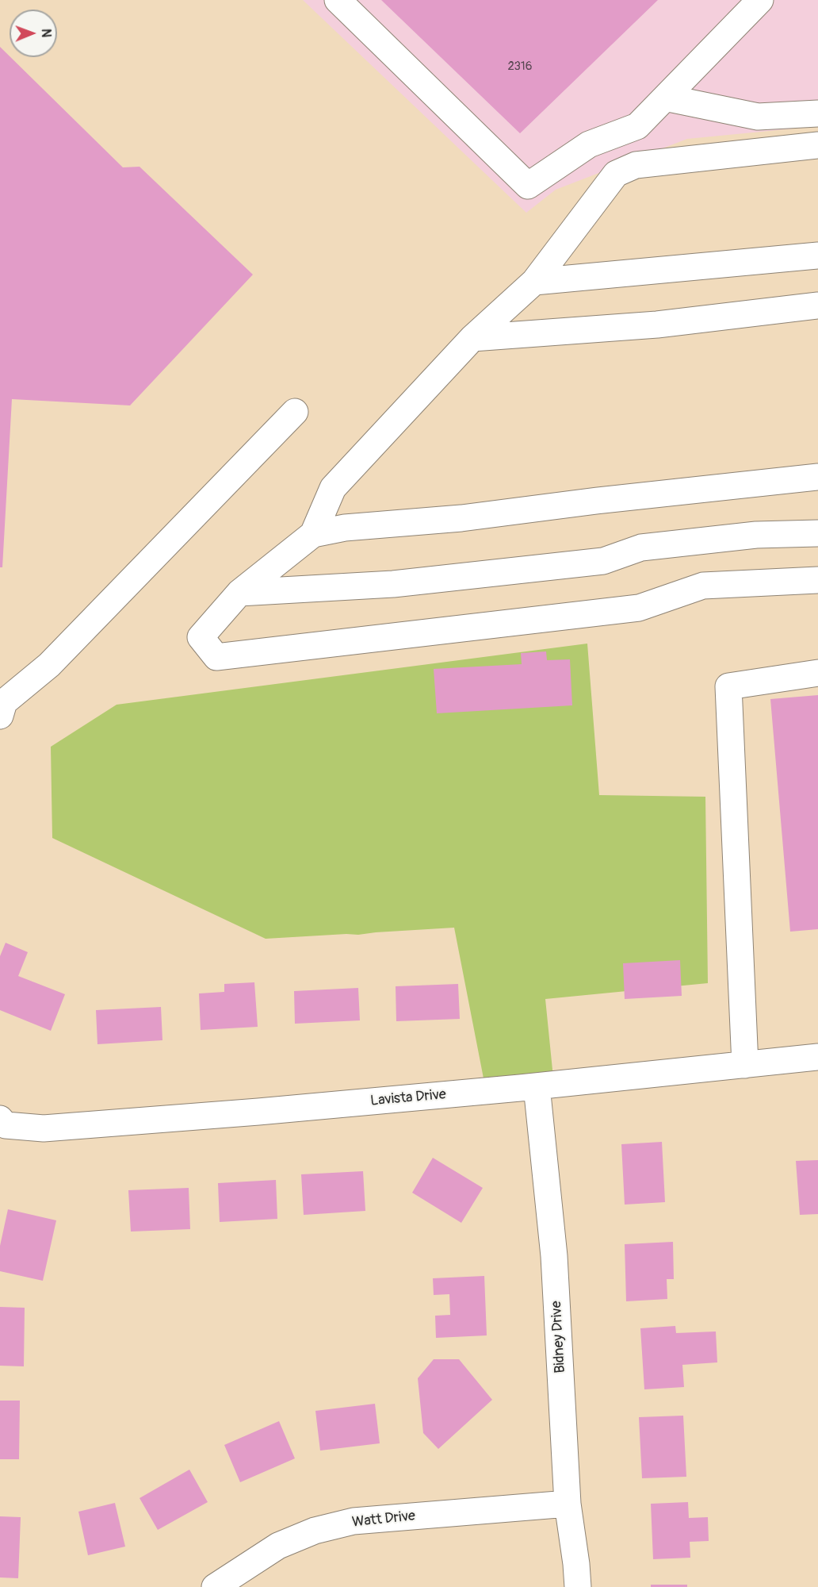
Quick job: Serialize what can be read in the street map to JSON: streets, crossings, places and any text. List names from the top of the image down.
{
  "streets": {
    "street": ["Lavista Drive", "Bidney Drive", "Watt Drive"]
  },
  "crossings": [
    ["Lavista Drive", "Bidney Drive"],
    ["Bidney Drive", "Watt Drive"]
  ],
  "house_numbers": ["2316"],
  "north": "right"
}
